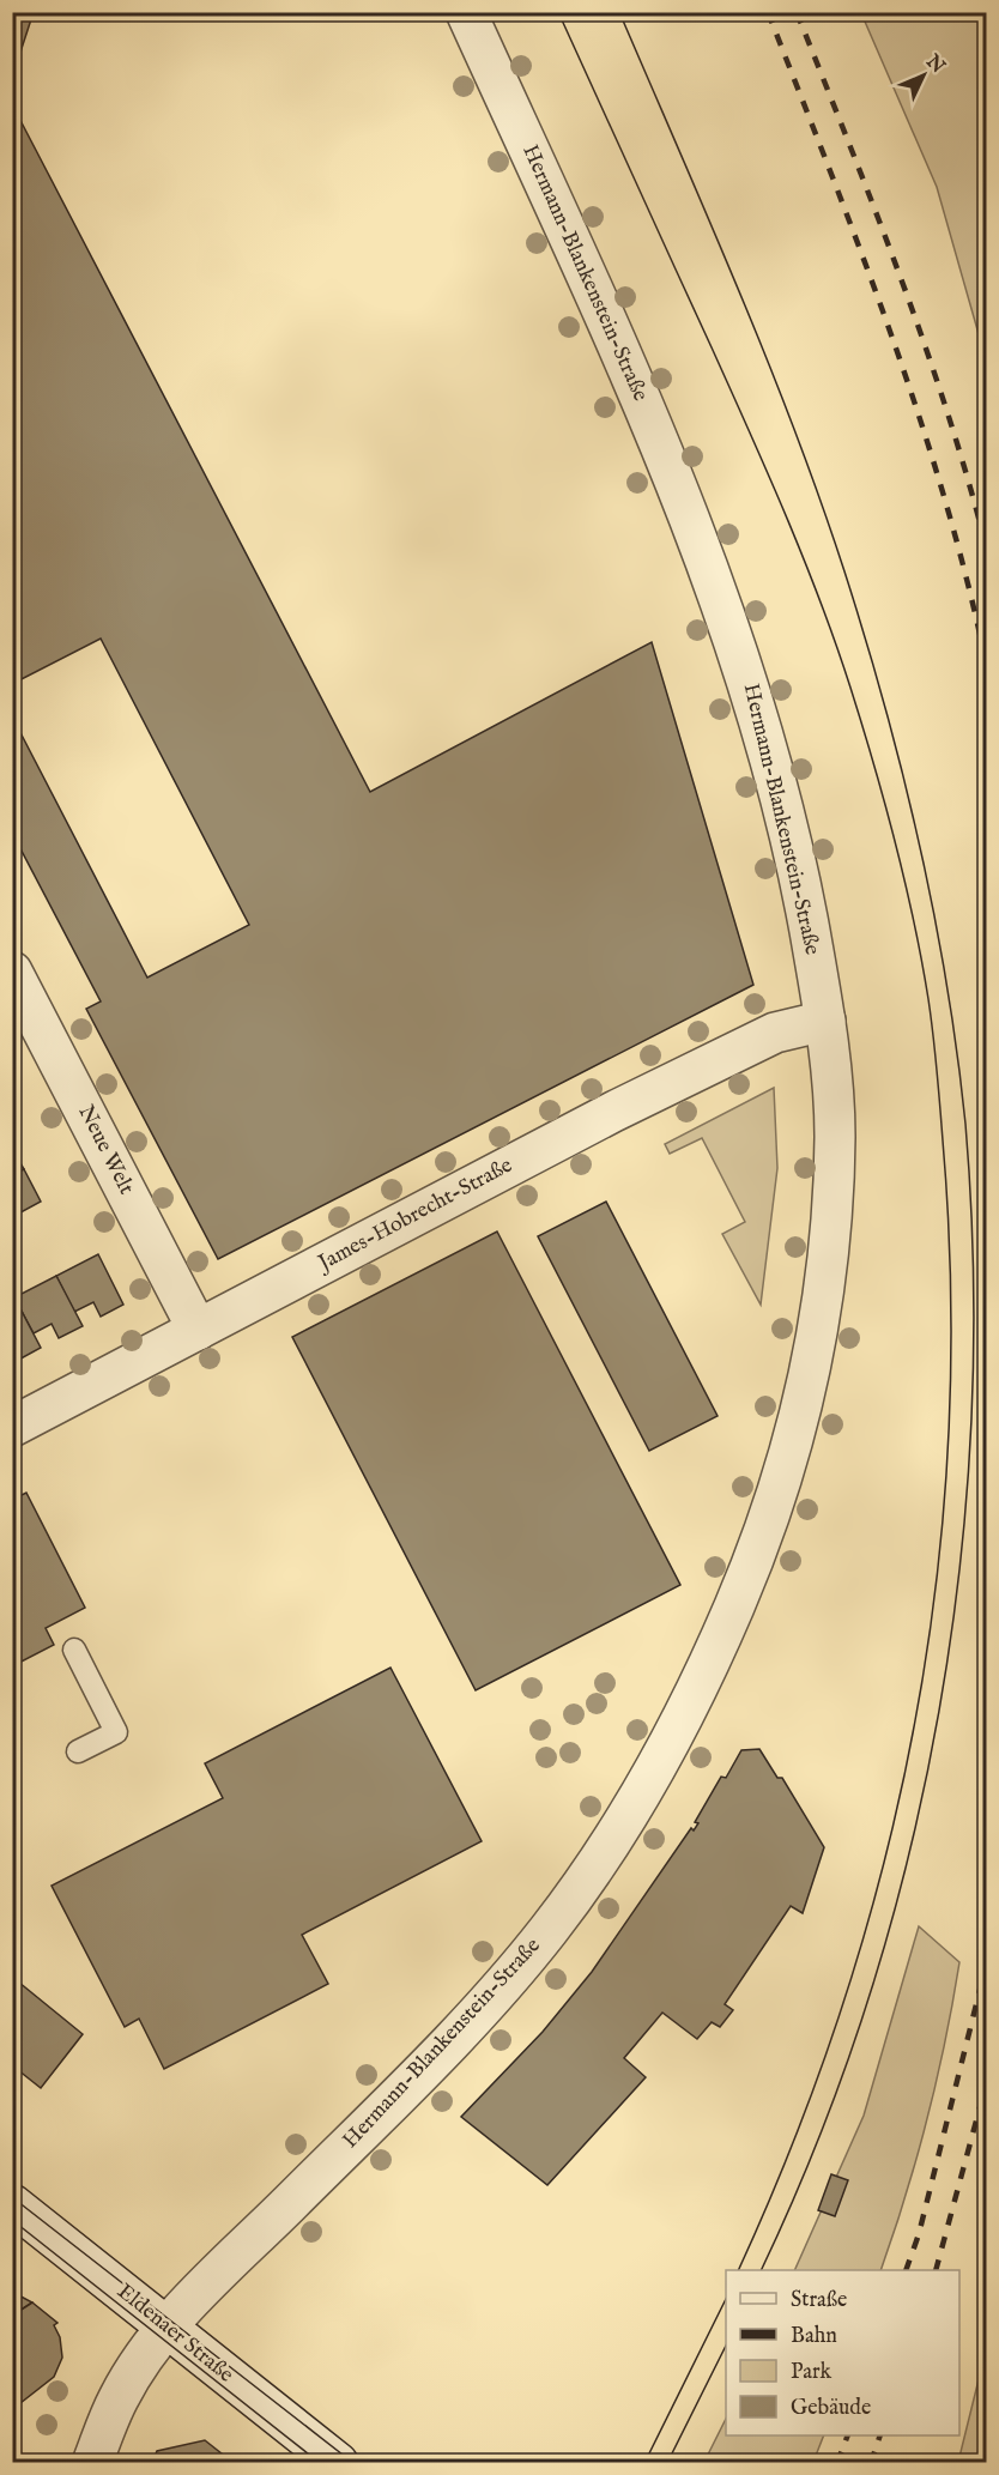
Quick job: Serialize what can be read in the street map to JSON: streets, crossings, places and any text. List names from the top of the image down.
{
  "streets": {
    "street": [
      "Hermann-Blankenstein-Straße",
      "Neue Welt",
      "James-Hobrecht-Straße",
      "Eldenaer Straße"
    ]
  },
  "crossings": [
    ["Hermann-Blankenstein-Straße", "James-Hobrecht-Straße"],
    ["Hermann-Blankenstein-Straße", "Eldenaer Straße"],
    ["Neue Welt", "James-Hobrecht-Straße"]
  ],
  "legend": [
    "Straße",
    "Bahn",
    "Park",
    "Gebäude"
  ],
  "north": "top right"
}
